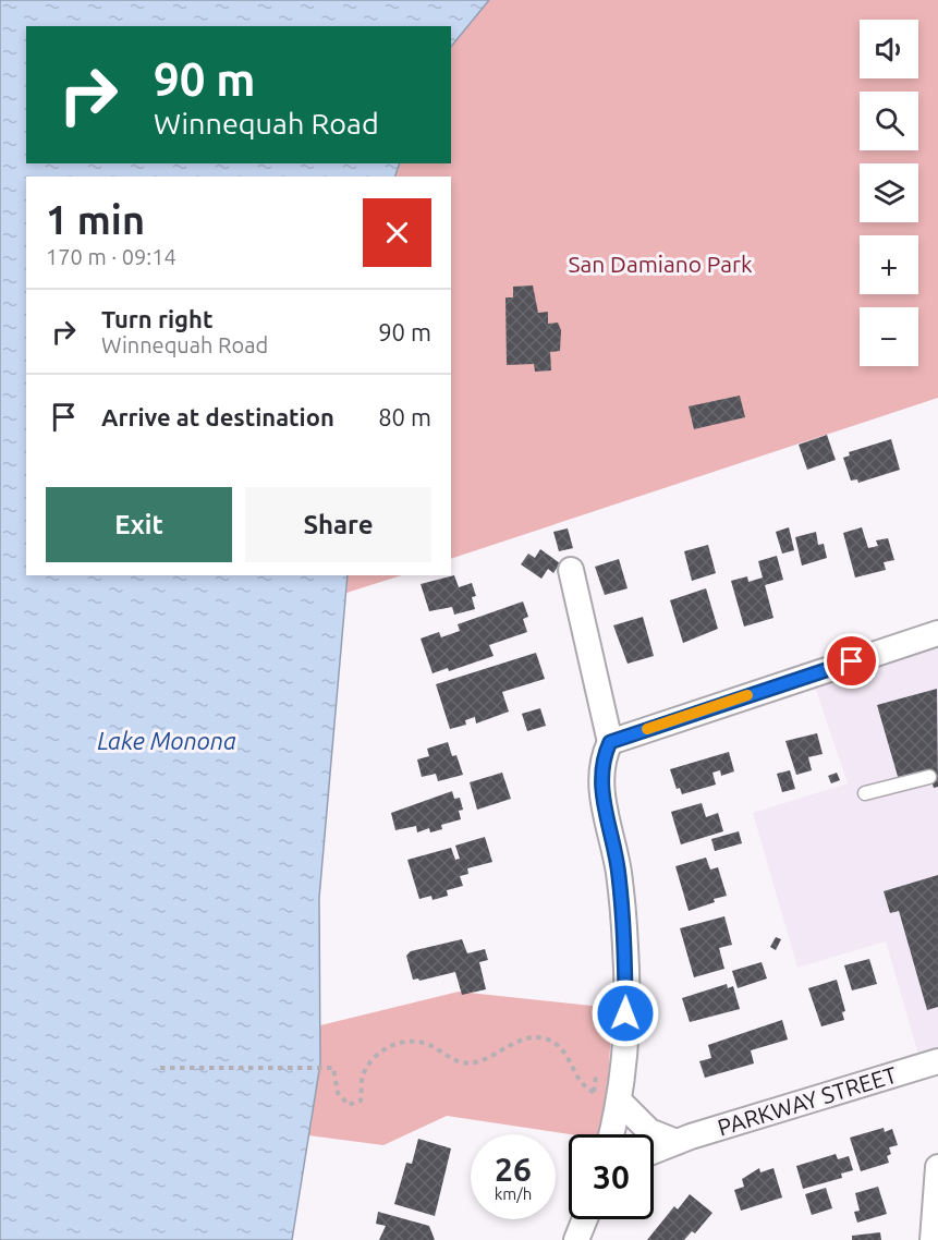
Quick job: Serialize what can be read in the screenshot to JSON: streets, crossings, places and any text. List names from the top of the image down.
{
  "streets": {
    "street": ["PARKWAY STREET"]
  },
  "water": ["Lake Monona"],
  "parks": ["San Damiano Park"],
  "page": {
    "map_buttons": ["+", "−"],
    "turn": ["90 m", "Winnequah Road"],
    "heading": ["1 min", "170 m · 09:14"],
    "list": [
      {
        "name": "Turn right",
        "note": "Winnequah Road",
        "value": "90 m"
      },
      {
        "name": "Arrive at destination",
        "value": "80 m"
      }
    ],
    "buttons": ["Exit", "Share"],
    "speed": "26 km/h",
    "limit": "30"
  }
}
